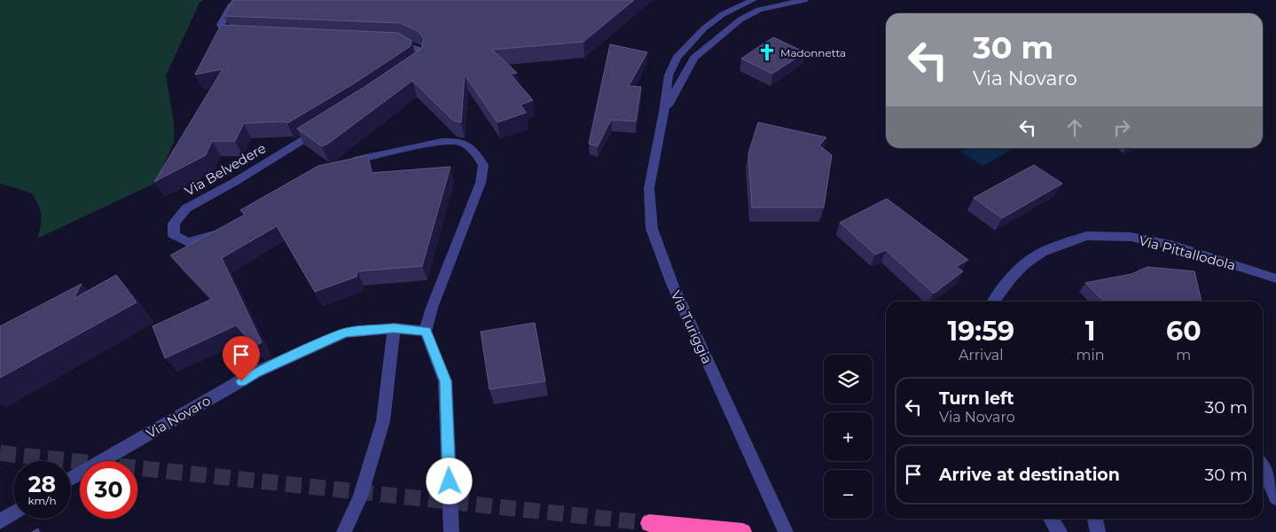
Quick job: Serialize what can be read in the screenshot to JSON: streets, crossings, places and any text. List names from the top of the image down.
{
  "streets": {
    "street": [
      "Via Belvedere",
      "Via Pittallodola",
      "Via Turiggia",
      "Via Novaro"
    ]
  },
  "places": {
    "church": ["Madonnetta"]
  },
  "page": {
    "turn": ["30 m", "Via Novaro"],
    "eta": [
      "19:59",
      "Arrival",
      "1",
      "min",
      "60",
      "m"
    ],
    "map_buttons": ["+", "−"],
    "list": [
      {
        "name": "Turn left",
        "note": "Via Novaro",
        "value": "30 m"
      },
      {
        "name": "Arrive at destination",
        "value": "30 m"
      }
    ],
    "speed": "28 km/h",
    "limit": "30"
  }
}
